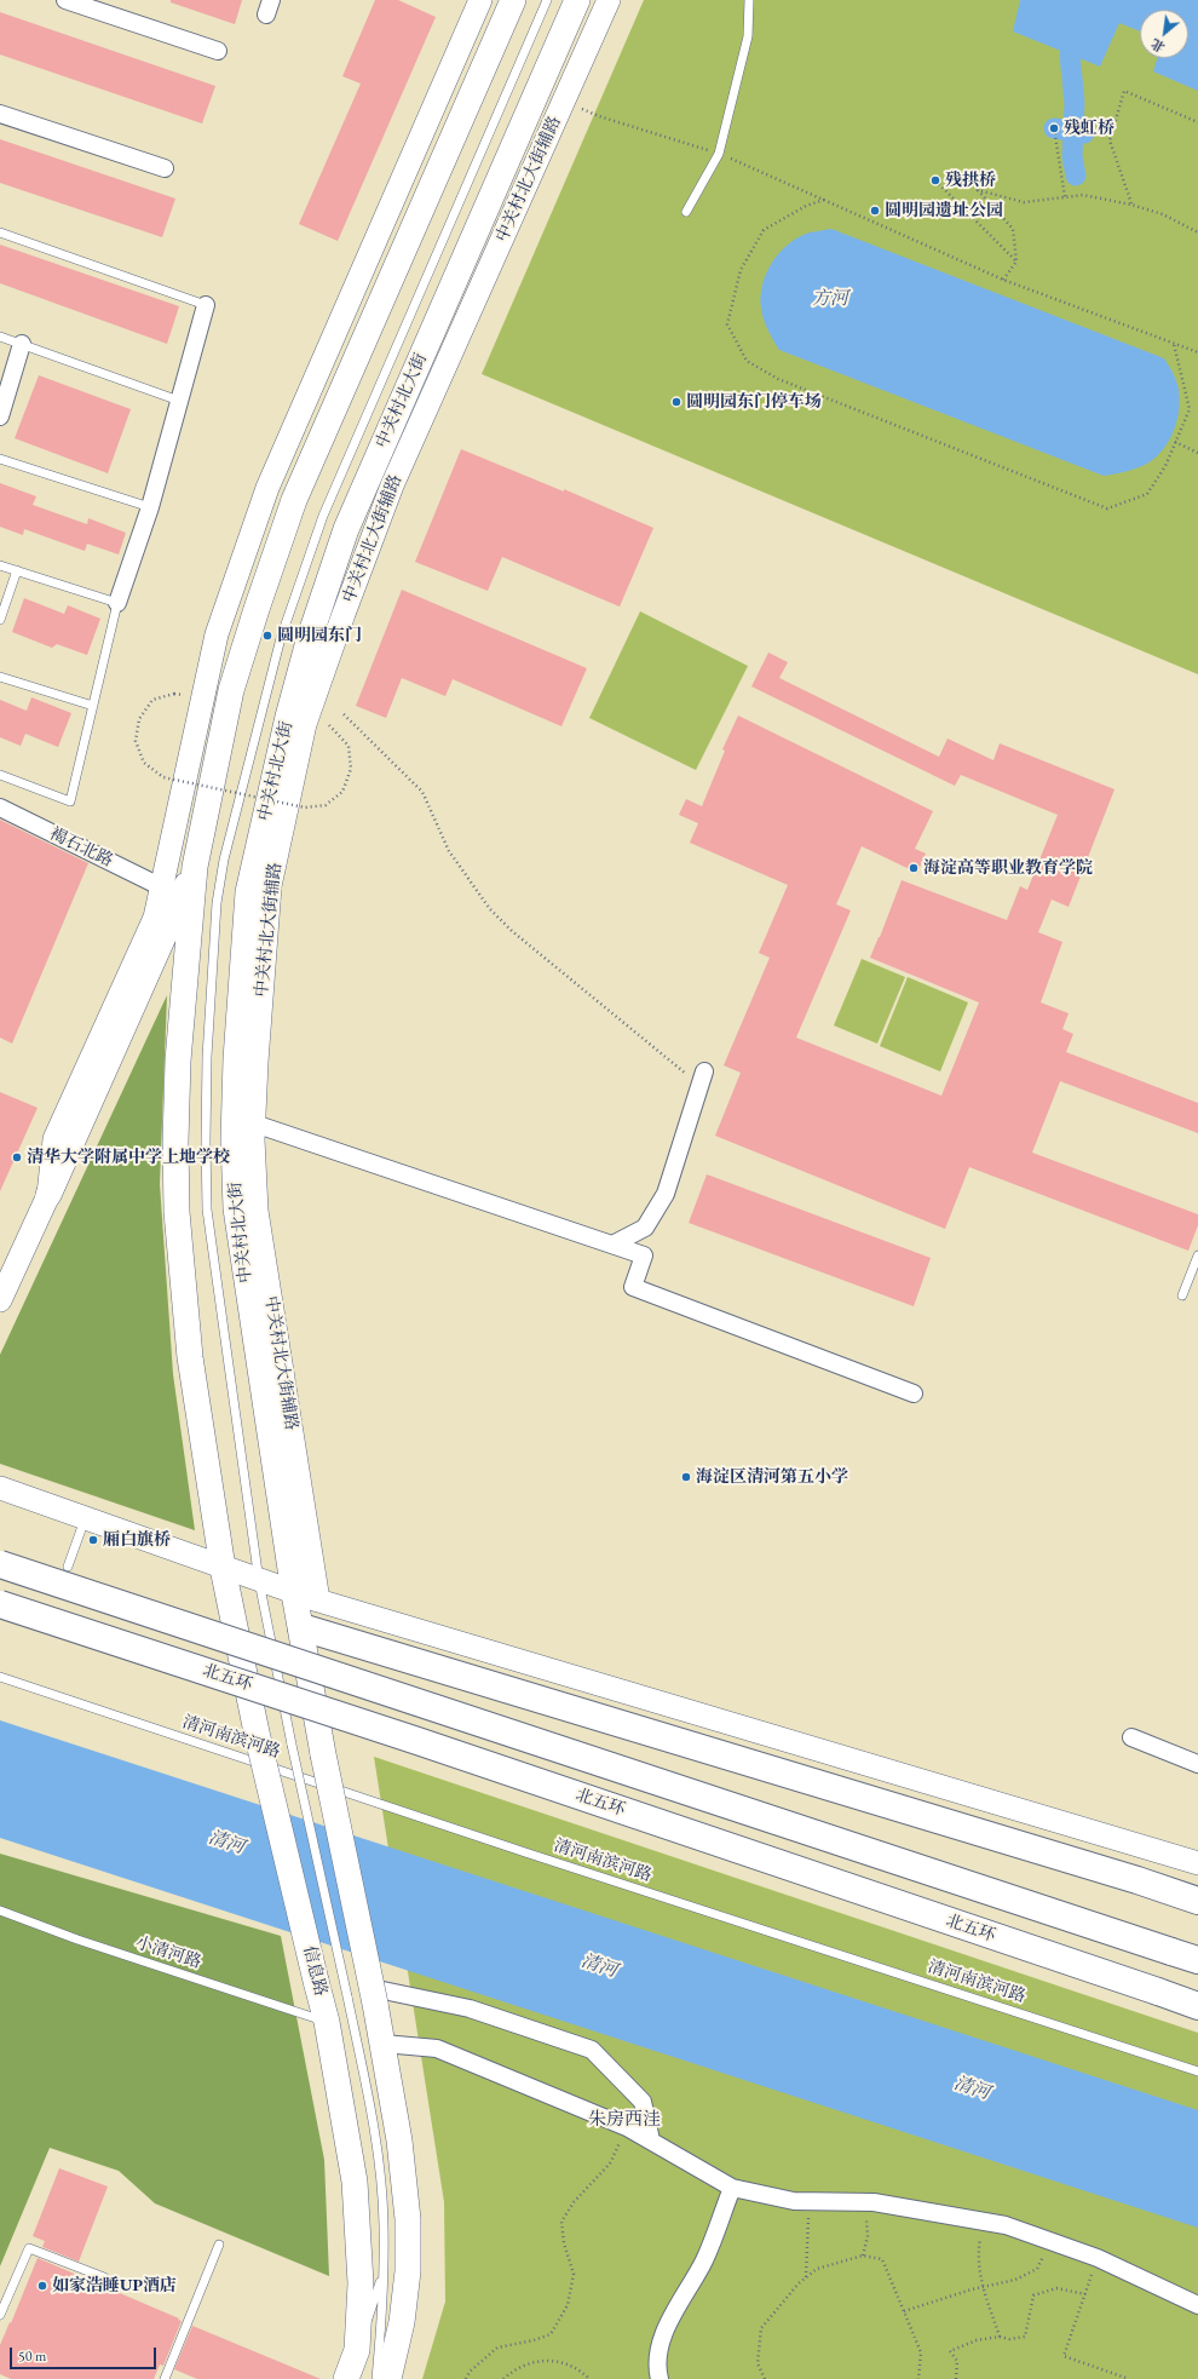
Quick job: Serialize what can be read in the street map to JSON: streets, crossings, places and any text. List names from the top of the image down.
{
  "streets": {
    "highway": ["北五环"],
    "main road": ["中关村北大街", "信息路"],
    "street": ["中关村北大街辅路", "褐石北路"],
    "lane": ["清河南滨河路", "小清河路"]
  },
  "crossings": [
    ["中关村北大街辅路", "中关村北大街"],
    ["中关村北大街", "信息路"],
    ["小清河路", "信息路"]
  ],
  "districts": ["朱房西洼"],
  "water": ["方河", "清河"],
  "places": [
    "残虹桥",
    "残拱桥",
    "圆明园遗址公园",
    "圆明园东门停车场",
    "圆明园东门",
    "海淀高等职业教育学院",
    "清华大学附属中学上地学校",
    "海淀区清河第五小学",
    "厢白旗桥",
    "如家浩睡UP酒店"
  ],
  "scale_bar": "50 m",
  "north": "bottom left"
}
